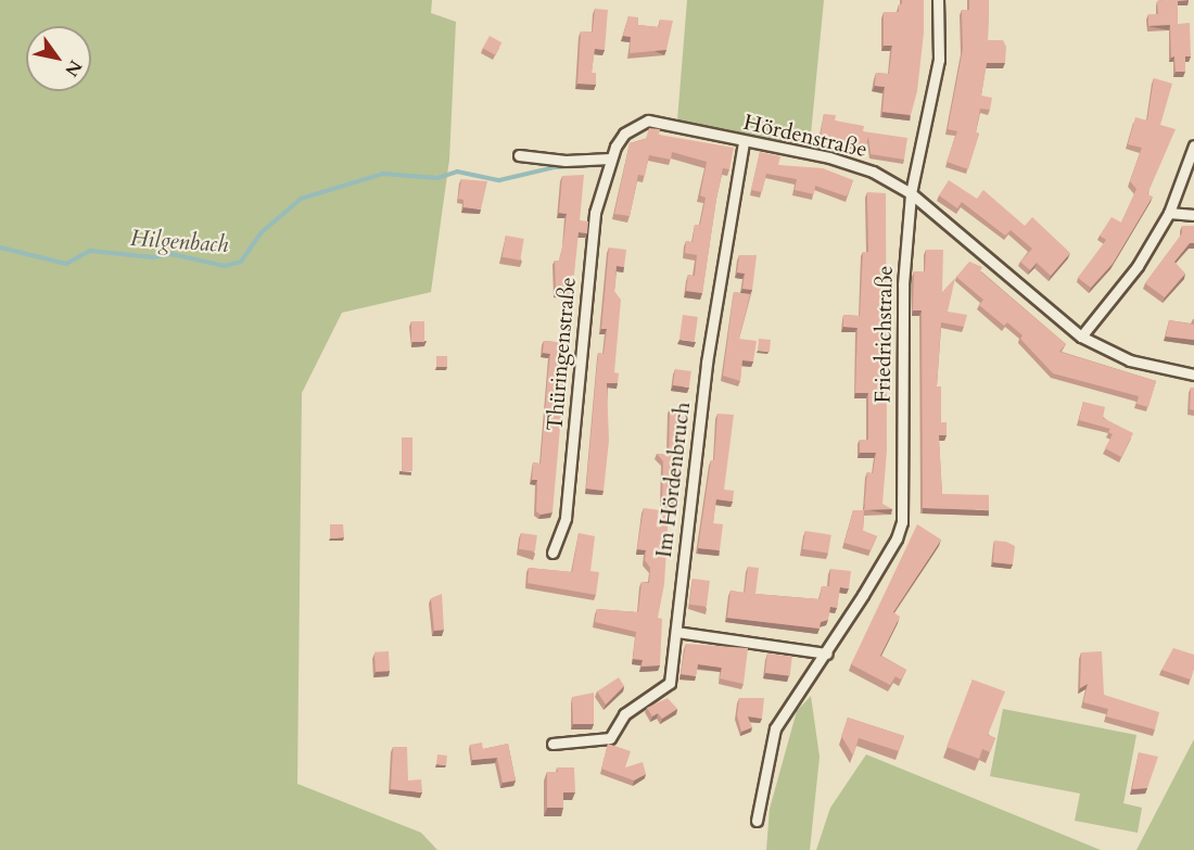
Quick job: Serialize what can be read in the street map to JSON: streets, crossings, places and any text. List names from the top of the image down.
{
  "streets": {
    "street": [
      "Hördenstraße",
      "Friedrichstraße",
      "Thüringenstraße",
      "Im Hördenbruch"
    ]
  },
  "crossings": [
    ["Hördenstraße", "Friedrichstraße"],
    ["Hördenstraße", "Thüringenstraße"],
    ["Hördenstraße", "Im Hördenbruch"]
  ],
  "water": ["Hilgenbach"],
  "north": "bottom right"
}
